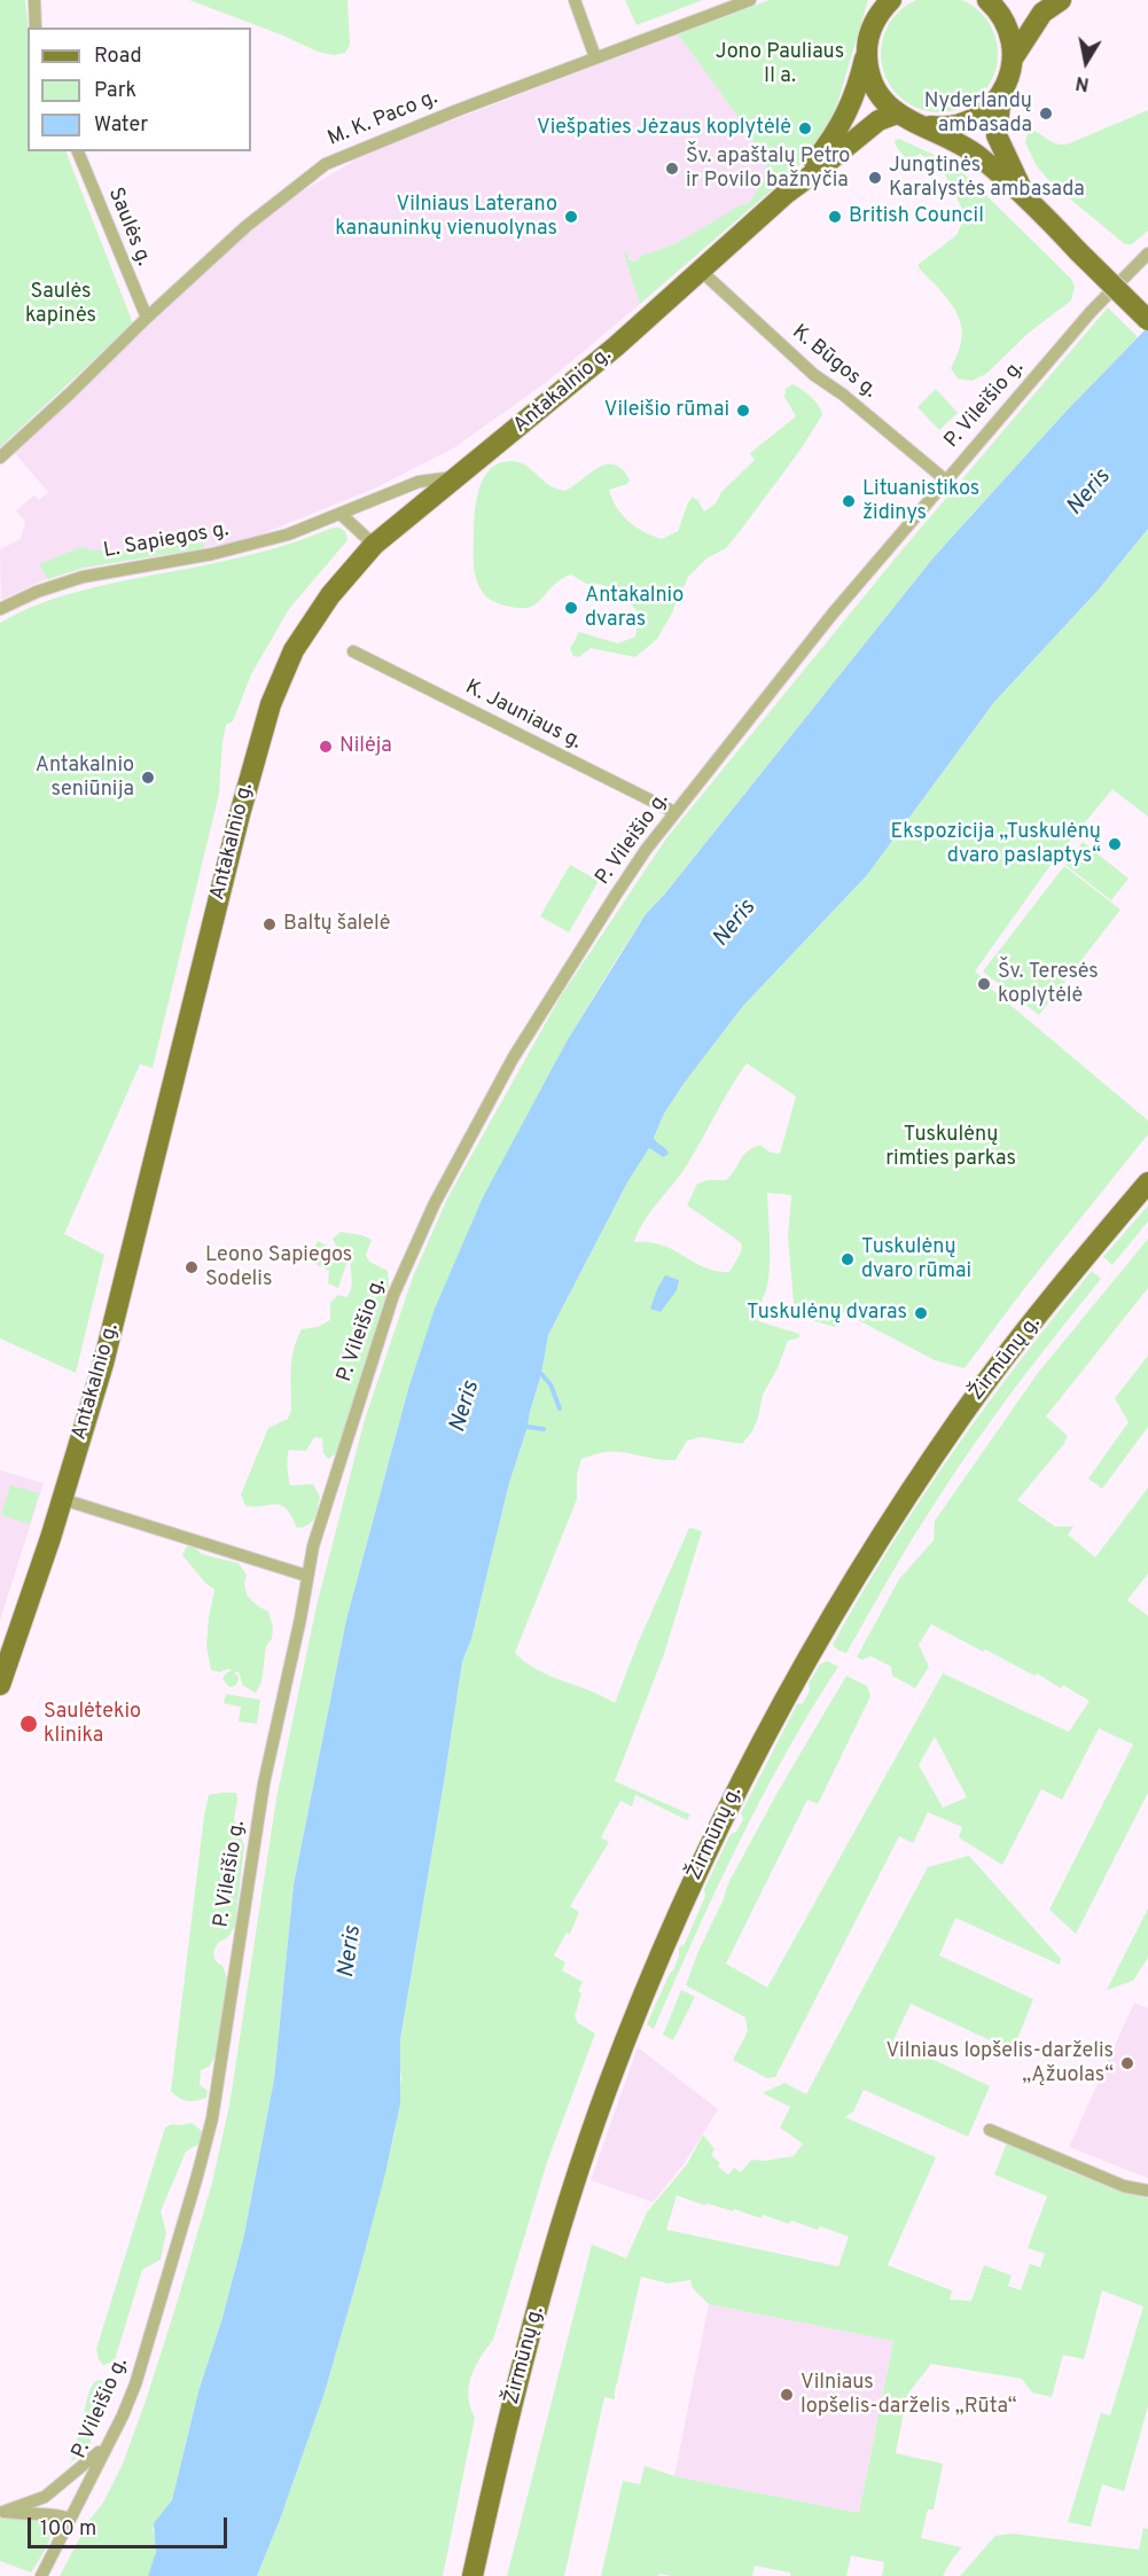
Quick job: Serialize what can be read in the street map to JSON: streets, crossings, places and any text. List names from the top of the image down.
{
  "streets": {
    "main road": ["Antakalnio g.", "Žirmūnų g."],
    "street": [
      "M. K. Paco g.",
      "Saulės g.",
      "K. Būgos g.",
      "P. Vileišio g.",
      "L. Sapiegos g.",
      "K. Jauniaus g."
    ]
  },
  "crossings": [
    ["M. K. Paco g.", "Saulės g."],
    ["K. Būgos g.", "Antakalnio g."],
    ["K. Būgos g.", "P. Vileišio g."],
    ["Antakalnio g.", "L. Sapiegos g."],
    ["P. Vileišio g.", "K. Jauniaus g."]
  ],
  "water": ["Neris"],
  "parks": ["Jono Pauliaus II a.", "Saulės kapinės", "Tuskulėnų rimties parkas"],
  "places": [
    "Nyderlandų ambasada",
    "Viešpaties Jėzaus koplytėlė",
    "Šv. apaštalų Petro ir Povilo bažnyčia",
    "Jungtinės Karalystės ambasada",
    "Vilniaus Laterano kanauninkų vienuolynas",
    "British Council",
    "Vileišio rūmai",
    "Lituanistikos židinys",
    "Antakalnio dvaras",
    "Nilėja",
    "Antakalnio seniūnija",
    "Ekspozicija „Tuskulėnų dvaro paslaptys“",
    "Baltų šalelė",
    "Šv. Teresės koplytėlė",
    "Tuskulėnų dvaro rūmai",
    "Leono Sapiegos Sodelis",
    "Tuskulėnų dvaras",
    "Saulėtekio klinika",
    "Vilniaus lopšelis-darželis „Ąžuolas“",
    "Vilniaus lopšelis-darželis „Rūta“"
  ],
  "legend": ["Road", "Park", "Water"],
  "scale_bar": "100 m",
  "north": "bottom"
}
